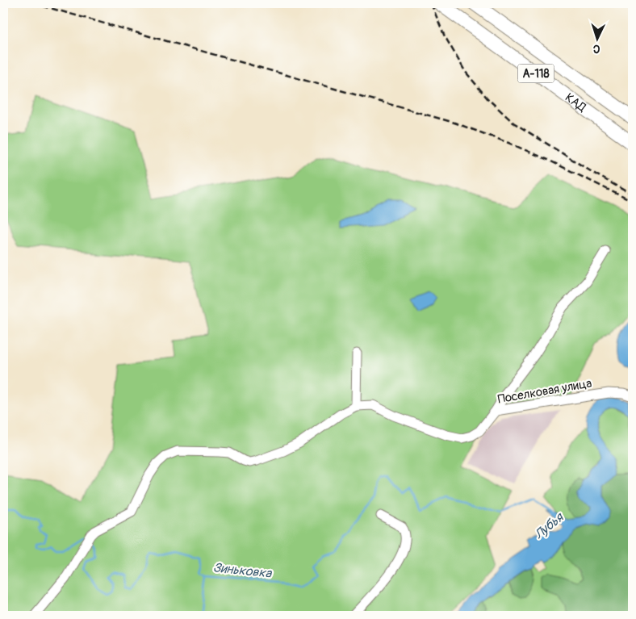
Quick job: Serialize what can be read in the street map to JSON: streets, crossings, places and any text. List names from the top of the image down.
{
  "streets": {
    "highway": ["А-118", "КАД"],
    "street": ["Поселковая улица"]
  },
  "water": ["Лубья", "Зиньковка"],
  "north": "bottom"
}
